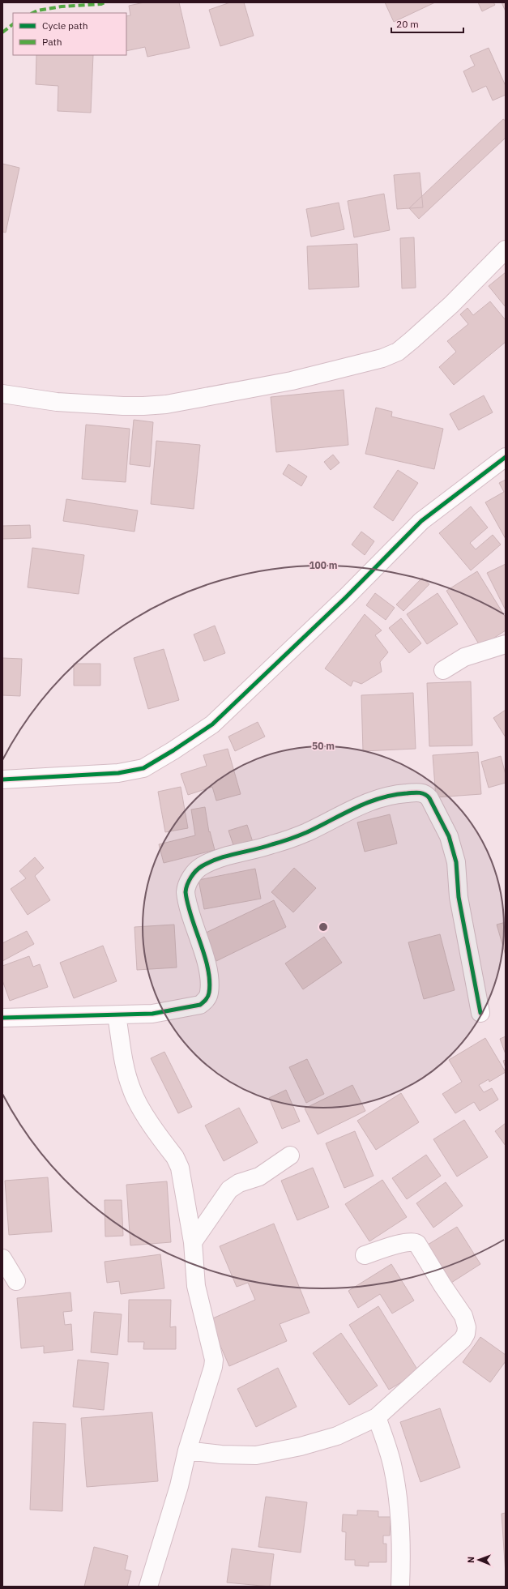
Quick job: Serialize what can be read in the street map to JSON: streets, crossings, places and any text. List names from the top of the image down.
{
  "legend": ["Cycle path", "Path"],
  "scale_bar": "20 m",
  "north": "left",
  "rings": ["100 m", "50 m"]
}
